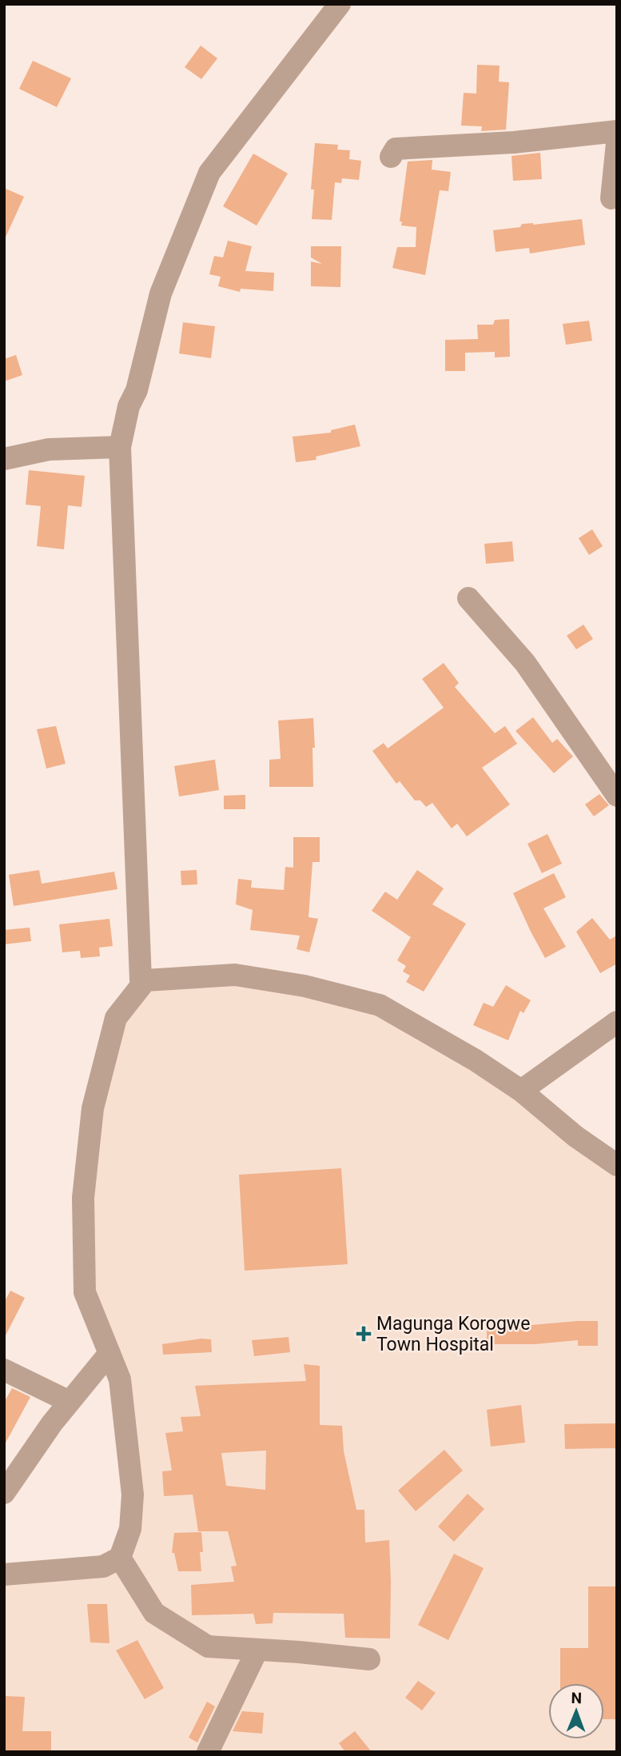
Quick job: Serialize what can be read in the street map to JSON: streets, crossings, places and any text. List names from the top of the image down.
{
  "places": {
    "health": ["Magunga Korogwe Town Hospital"]
  },
  "north": "top"
}
